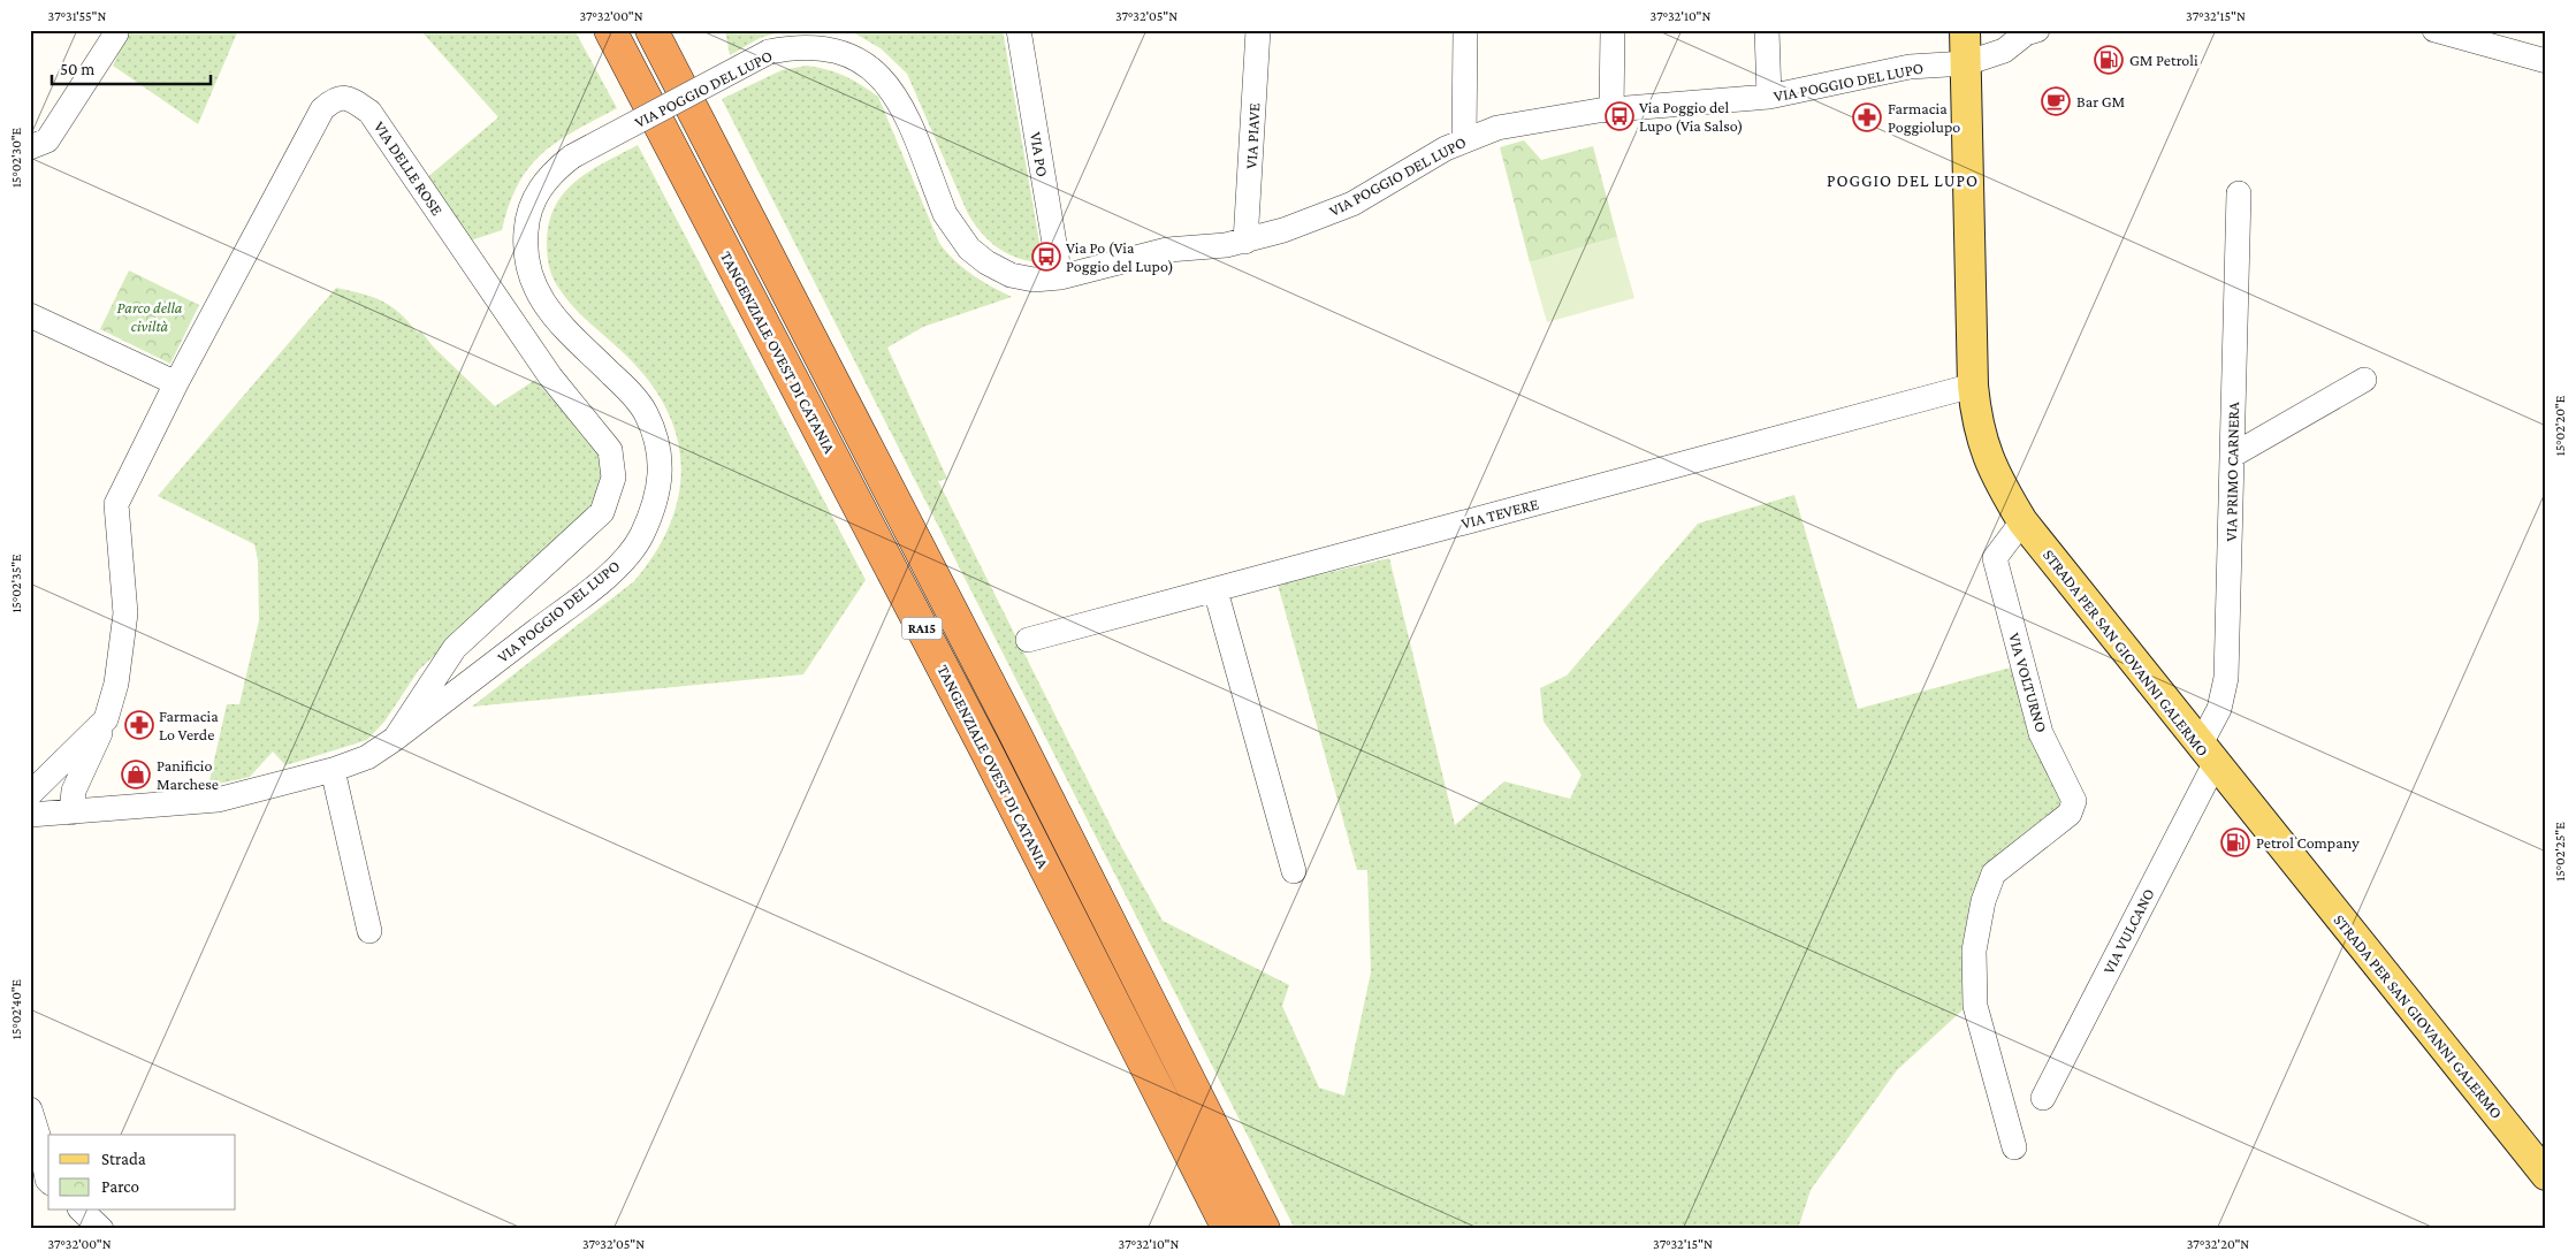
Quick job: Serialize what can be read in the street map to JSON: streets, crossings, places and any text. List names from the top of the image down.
{
  "streets": {
    "highway": ["TANGENZIALE OVEST DI CATANIA", "RA15"],
    "main road": ["STRADA PER SAN GIOVANNI GALERMO"],
    "street": [
      "VIA POGGIO DEL LUPO",
      "VIA PIAVE",
      "VIA PO",
      "VIA DELLE ROSE",
      "VIA PRIMO CARNERA",
      "VIA TEVERE",
      "VIA VOLTURNO",
      "VIA VULCANO"
    ]
  },
  "crossings": [
    ["VIA POGGIO DEL LUPO", "VIA PIAVE"],
    ["VIA POGGIO DEL LUPO", "VIA PO"],
    ["VIA POGGIO DEL LUPO", "VIA DELLE ROSE"],
    ["VIA POGGIO DEL LUPO", "STRADA PER SAN GIOVANNI GALERMO"],
    ["VIA PRIMO CARNERA", "STRADA PER SAN GIOVANNI GALERMO"],
    ["VIA PRIMO CARNERA", "VIA VULCANO"],
    ["VIA TEVERE", "STRADA PER SAN GIOVANNI GALERMO"],
    ["STRADA PER SAN GIOVANNI GALERMO", "VIA VOLTURNO"],
    ["STRADA PER SAN GIOVANNI GALERMO", "VIA VULCANO"]
  ],
  "districts": ["POGGIO DEL LUPO"],
  "parks": ["Parco della civiltà"],
  "places": {
    "fuel station": ["GM Petroli", "Petrol Company"],
    "cafe": ["Bar GM"],
    "bus stop": ["Via Poggio del Lupo (Via Salso)", "Via Po (Via Poggio del Lupo)"],
    "pharmacy": ["Farmacia Poggiolupo", "Farmacia Lo Verde"],
    "shop": ["Panificio Marchese"]
  },
  "legend": ["Strada", "Parco"],
  "scale_bar": "50 m",
  "coordinates": [
    "37°31'55\"N",
    "37°32'00\"N",
    "37°32'05\"N",
    "37°32'10\"N",
    "37°32'15\"N",
    "15°02'30\"E",
    "15°02'20\"E",
    "15°02'35\"E",
    "15°02'25\"E",
    "15°02'40\"E",
    "37°32'20\"N"
  ]
}
